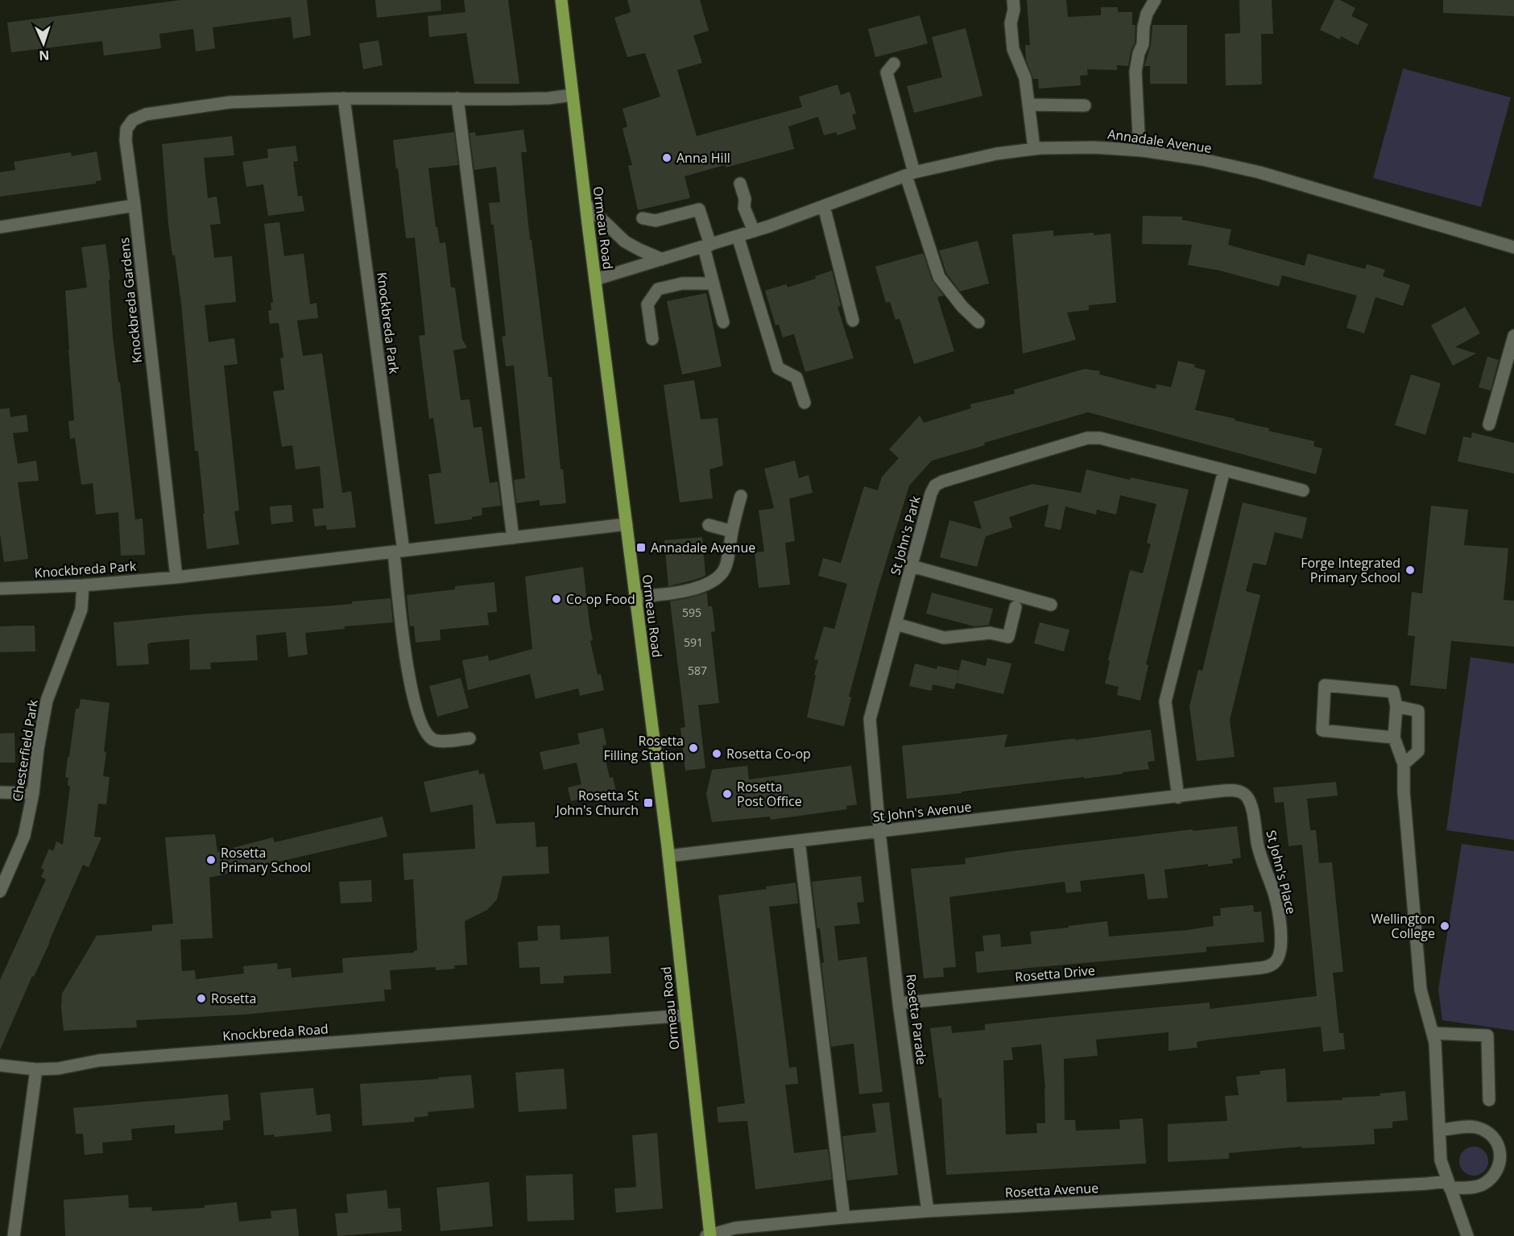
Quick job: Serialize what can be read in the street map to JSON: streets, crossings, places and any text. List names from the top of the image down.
{
  "streets": {
    "main road": ["Ormeau Road"],
    "street": [
      "Annadale Avenue",
      "Knockbreda Gardens",
      "Knockbreda Park",
      "St John's Park",
      "Chesterfield Park",
      "St John's Avenue",
      "St John's Place",
      "Rosetta Drive",
      "Rosetta Parade",
      "Knockbreda Road",
      "Rosetta Avenue"
    ]
  },
  "crossings": [
    ["Annadale Avenue", "Ormeau Road"],
    ["Ormeau Road", "Knockbreda Park"],
    ["Ormeau Road", "St John's Avenue"],
    ["Ormeau Road", "Knockbreda Road"],
    ["Ormeau Road", "Rosetta Avenue"],
    ["Knockbreda Gardens", "Knockbreda Park"],
    ["Knockbreda Park", "Chesterfield Park"],
    ["St John's Park", "St John's Avenue"],
    ["St John's Park", "Rosetta Parade"],
    ["St John's Avenue", "St John's Place"],
    ["St John's Avenue", "Rosetta Parade"],
    ["St John's Place", "Rosetta Drive"],
    ["Rosetta Drive", "Rosetta Parade"],
    ["Rosetta Parade", "Rosetta Avenue"]
  ],
  "places": {
    "other": [
      "Anna Hill",
      "Forge Integrated Primary School",
      "Co-op Food",
      "Rosetta Filling Station",
      "Rosetta Co-op",
      "Rosetta Post Office",
      "Rosetta Primary School",
      "Wellington College",
      "Rosetta"
    ],
    "transit": ["Annadale Avenue", "Rosetta St John's Church"]
  },
  "house_numbers": ["595", "591", "587"],
  "north": "bottom"
}
